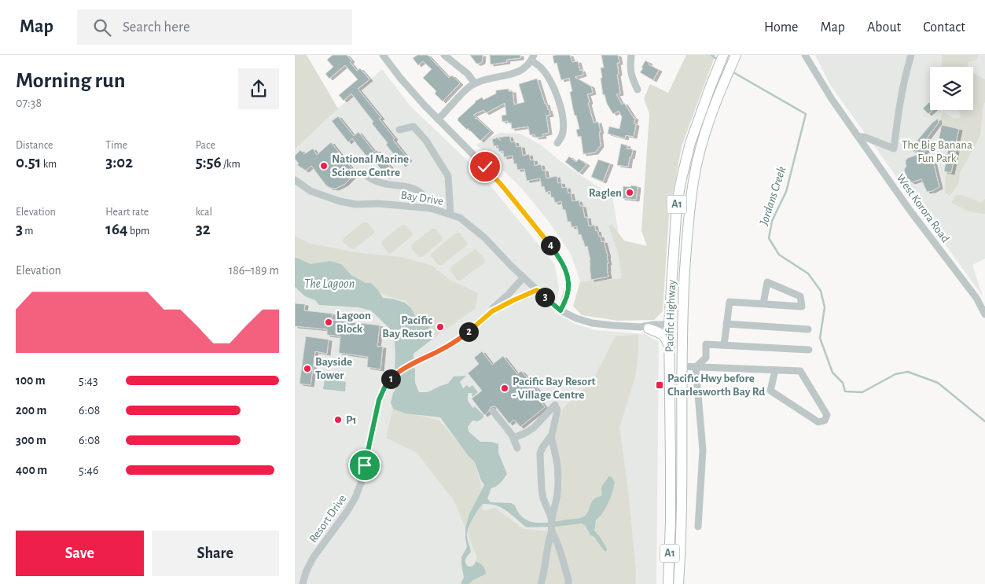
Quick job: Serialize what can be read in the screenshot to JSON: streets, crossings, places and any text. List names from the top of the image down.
{
  "streets": {
    "highway": ["A1", "Pacific Highway"],
    "street": ["Bay Drive", "West Korora Road", "Resort Drive"]
  },
  "crossings": [
    ["Bay Drive", "Resort Drive"]
  ],
  "water": ["Jordans Creek", "The Lagoon"],
  "parks": ["The Big Banana Fun Park"],
  "places": {
    "other": [
      "National Marine Science Centre",
      "Raglen",
      "Lagoon Block",
      "Pacific Bay Resort",
      "Bayside Tower",
      "Pacific Bay Resort - Village Centre",
      "P1"
    ],
    "transit": ["Pacific Hwy before Charlesworth Bay Rd"]
  },
  "page": {
    "header": "Map",
    "search": "Search here",
    "nav": [
      "Home",
      "Map",
      "About",
      "Contact"
    ],
    "heading": ["Morning run", "07:38"],
    "stats": [
      ["Distance", "0.51 km"],
      ["Time", "3:02"],
      ["Pace", "5:56 /km"],
      ["Elevation", "3 m"],
      ["Heart rate", "164 bpm"],
      ["kcal", "32"]
    ],
    "pins": [
      "4",
      "3",
      "2",
      "1"
    ],
    "chart": ["Elevation", "186–189 m"],
    "list": [
      {
        "name": "100 m",
        "note": "5:43"
      },
      {
        "name": "200 m",
        "note": "6:08"
      },
      {
        "name": "300 m",
        "note": "6:08"
      },
      {
        "name": "400 m",
        "note": "5:46"
      }
    ],
    "buttons": ["Save", "Share"]
  }
}
